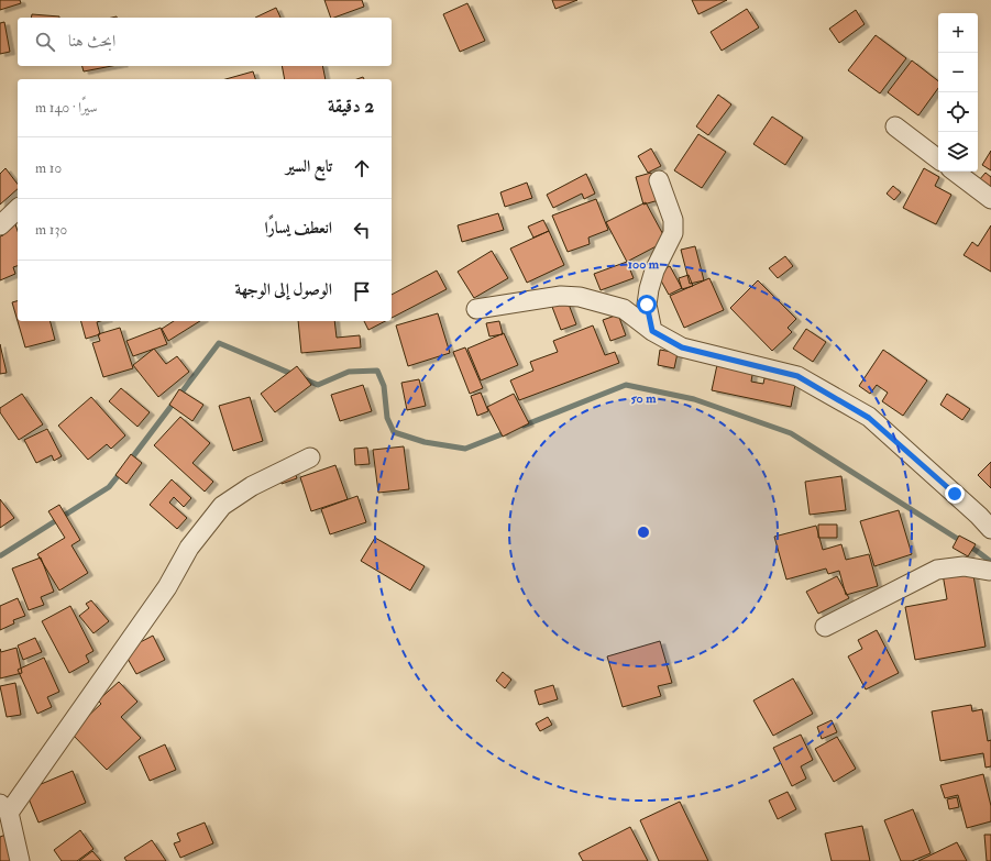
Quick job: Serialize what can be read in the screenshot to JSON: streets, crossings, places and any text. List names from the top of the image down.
{
  "page": {
    "map_buttons": ["+", "−"],
    "search": "ابحث هنا",
    "heading": ["2 دقيقة", "سيرًا · 140 m"],
    "list": [
      ["تابع السير", "10 m"],
      ["انعطف يسارًا", "130 m"],
      "الوصول إلى الوجهة"
    ]
  },
  "rings": ["100 m", "50 m"]
}
